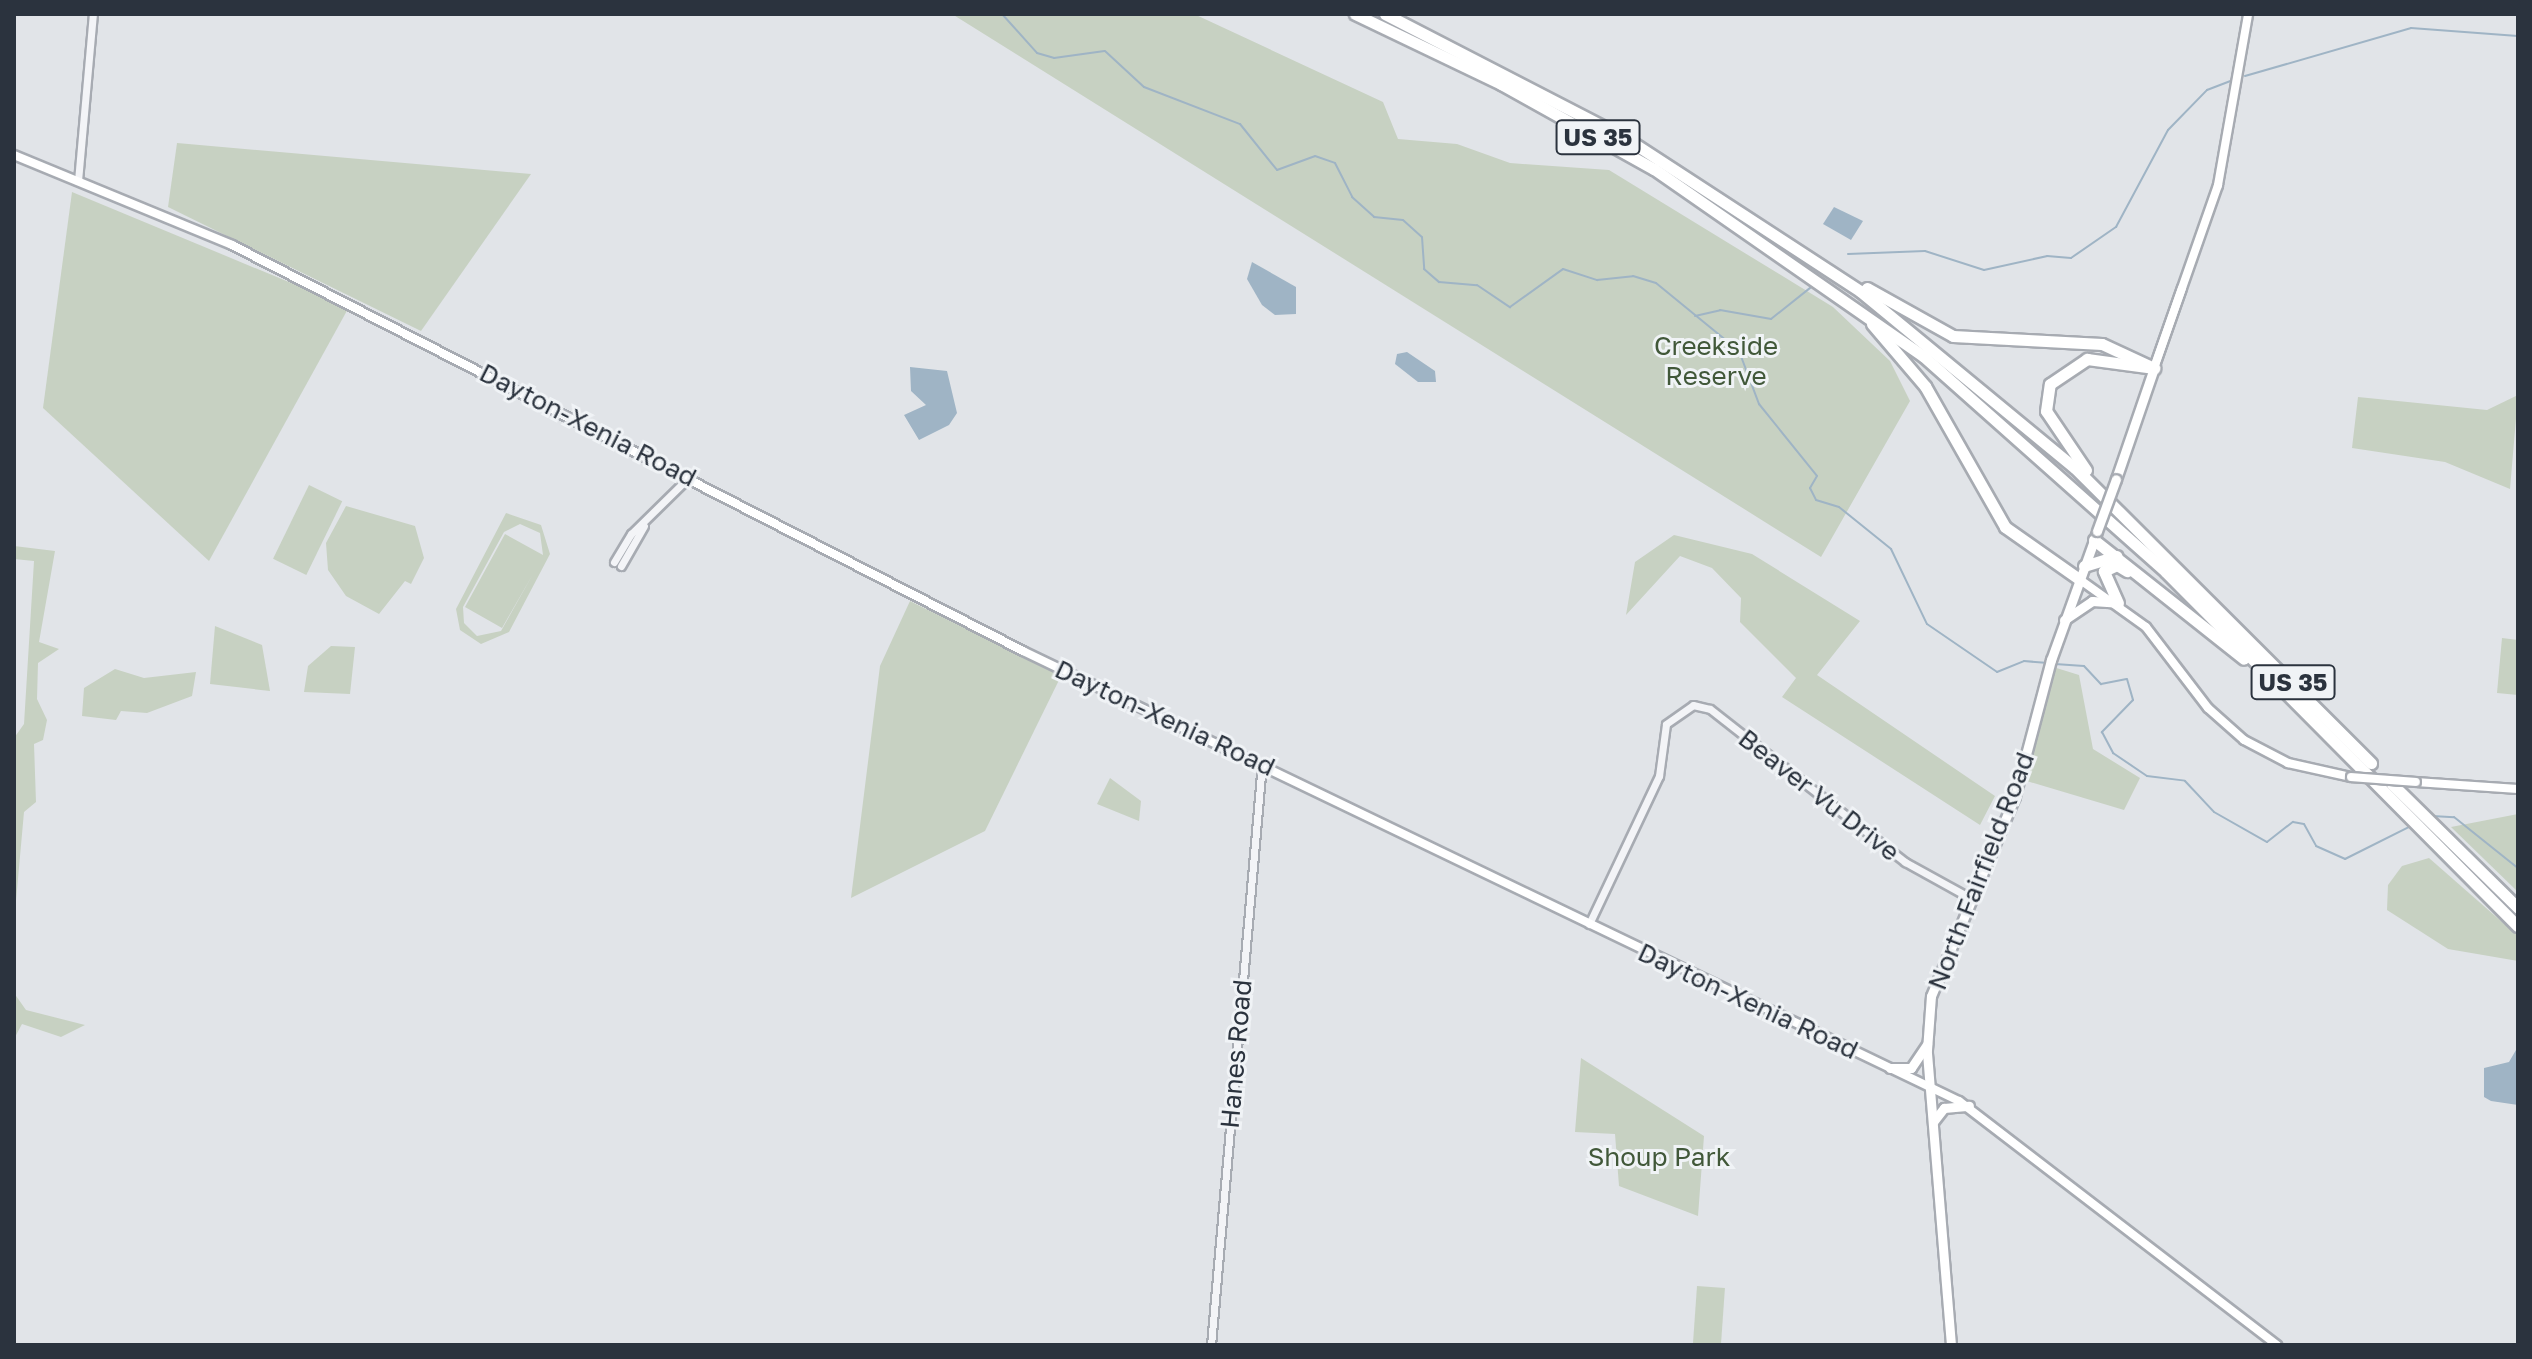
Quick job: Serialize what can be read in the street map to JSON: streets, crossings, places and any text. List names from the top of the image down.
{
  "streets": {
    "highway": ["US 35"],
    "main road": ["Dayton-Xenia Road", "North Fairfield Road"],
    "street": ["Beaver Vu Drive", "Hanes Road"]
  },
  "crossings": [
    ["Dayton-Xenia Road", "Beaver Vu Drive"],
    ["Dayton-Xenia Road", "North Fairfield Road"],
    ["Dayton-Xenia Road", "Hanes Road"],
    ["Beaver Vu Drive", "North Fairfield Road"]
  ],
  "parks": ["Creekside Reserve", "Shoup Park"]
}
